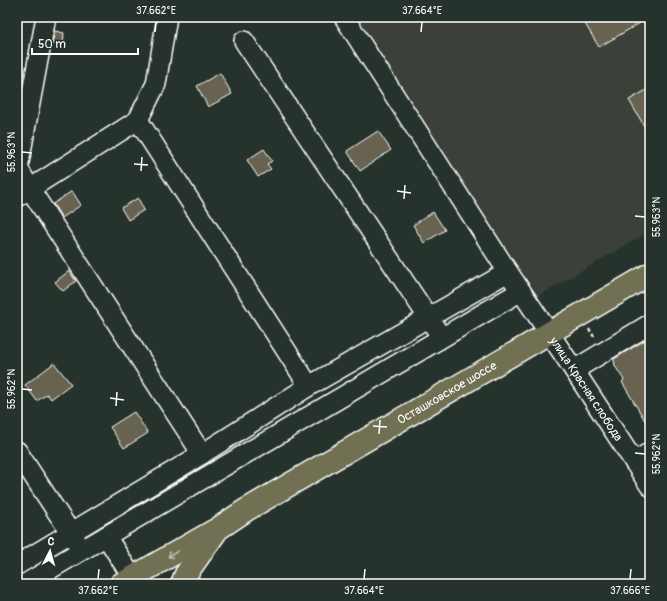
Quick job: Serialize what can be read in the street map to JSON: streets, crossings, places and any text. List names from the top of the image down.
{
  "streets": {
    "main road": ["Осташковское шоссе"],
    "street": ["улица Красная слобода"]
  },
  "crossings": [
    ["улица Красная слобода", "Осташковское шоссе"]
  ],
  "scale_bar": "50 m",
  "north": "top",
  "coordinates": [
    "37.662°E",
    "37.664°E",
    "55.963°N",
    "55.962°N",
    "37.666°E"
  ]
}
